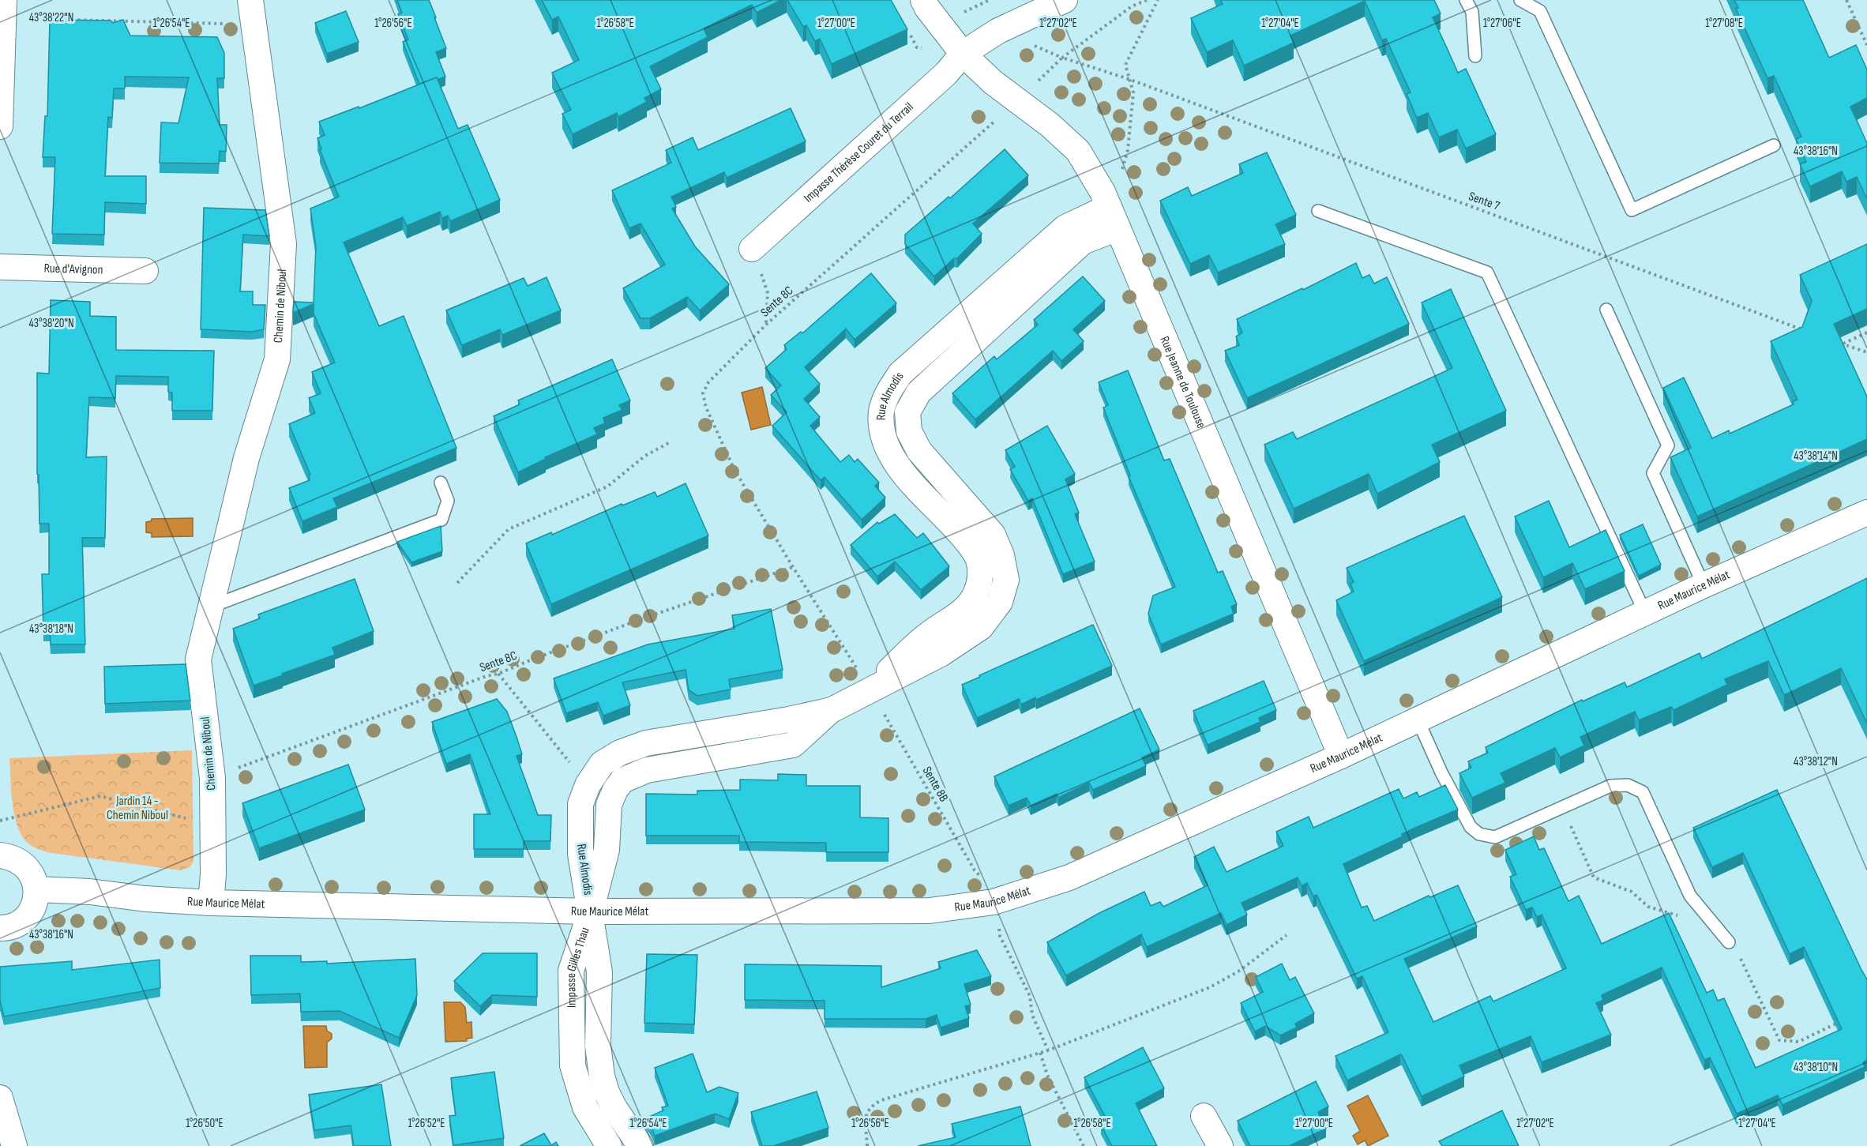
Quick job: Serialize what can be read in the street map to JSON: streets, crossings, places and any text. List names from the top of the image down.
{
  "streets": {
    "street": [
      "Impasse Thérèse Couret du Terrail",
      "Rue d'Avignon",
      "Chemin de Niboul",
      "Rue Jeanne de Toulouse",
      "Rue Almodis",
      "Rue Maurice Mélat",
      "Impasse Gilles Thau"
    ],
    "path": ["Sente 7", "Sente 8C", "Sente 8B"]
  },
  "crossings": [
    ["Impasse Thérèse Couret du Terrail", "Rue Jeanne de Toulouse"],
    ["Sente 7", "Sente 8C"],
    ["Sente 8C", "Chemin de Niboul"],
    ["Sente 8C", "Rue Jeanne de Toulouse"],
    ["Sente 8C", "Rue Almodis"],
    ["Sente 8C", "Sente 8B"],
    ["Chemin de Niboul", "Rue Maurice Mélat"],
    ["Rue Jeanne de Toulouse", "Rue Almodis"],
    ["Rue Jeanne de Toulouse", "Rue Maurice Mélat"],
    ["Rue Almodis", "Rue Maurice Mélat"],
    ["Rue Almodis", "Sente 8B"],
    ["Rue Almodis", "Impasse Gilles Thau"],
    ["Rue Maurice Mélat", "Impasse Gilles Thau"]
  ],
  "parks": ["Jardin 14 - Chemin Niboul"],
  "coordinates": [
    "43°38'22\"N",
    "1°26'54\"E",
    "1°26'56\"E",
    "1°26'58\"E",
    "1°27'00\"E",
    "1°27'02\"E",
    "1°27'04\"E",
    "1°27'06\"E",
    "1°27'08\"E",
    "43°38'16\"N",
    "43°38'20\"N",
    "43°38'14\"N",
    "43°38'18\"N",
    "43°38'12\"N",
    "43°38'10\"N",
    "1°26'50\"E",
    "1°26'52\"E"
  ]
}
